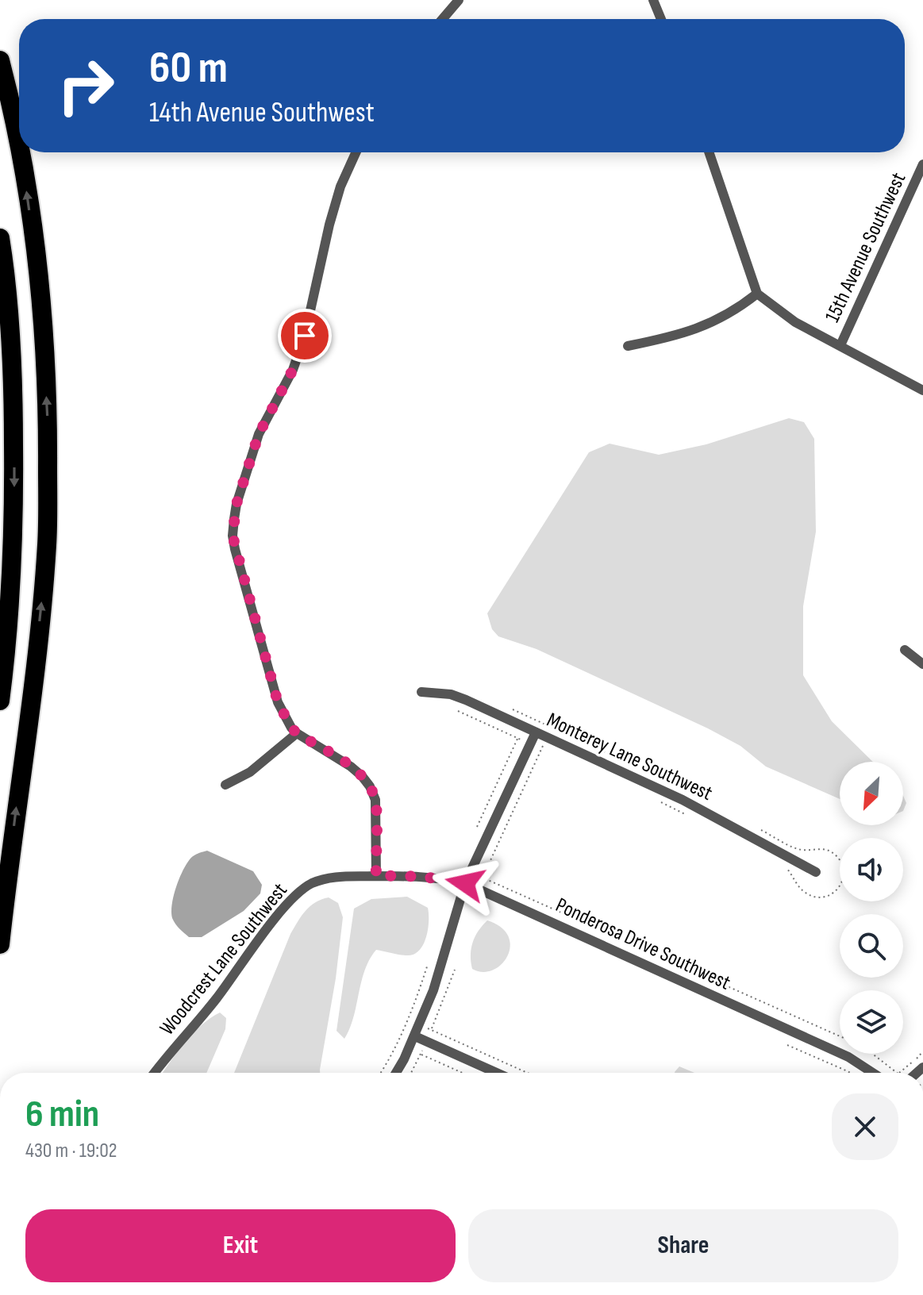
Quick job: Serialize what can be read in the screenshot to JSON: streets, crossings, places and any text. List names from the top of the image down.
{
  "streets": {
    "street": [
      "15th Avenue Southwest",
      "Monterey Lane Southwest",
      "Ponderosa Drive Southwest",
      "Woodcrest Lane Southwest"
    ]
  },
  "crossings": [
    ["Ponderosa Drive Southwest", "Woodcrest Lane Southwest"]
  ],
  "north": "bottom left",
  "page": {
    "turn": ["60 m", "14th Avenue Southwest"],
    "heading": ["6 min", "430 m · 19:02"],
    "buttons": ["Exit", "Share"]
  }
}
